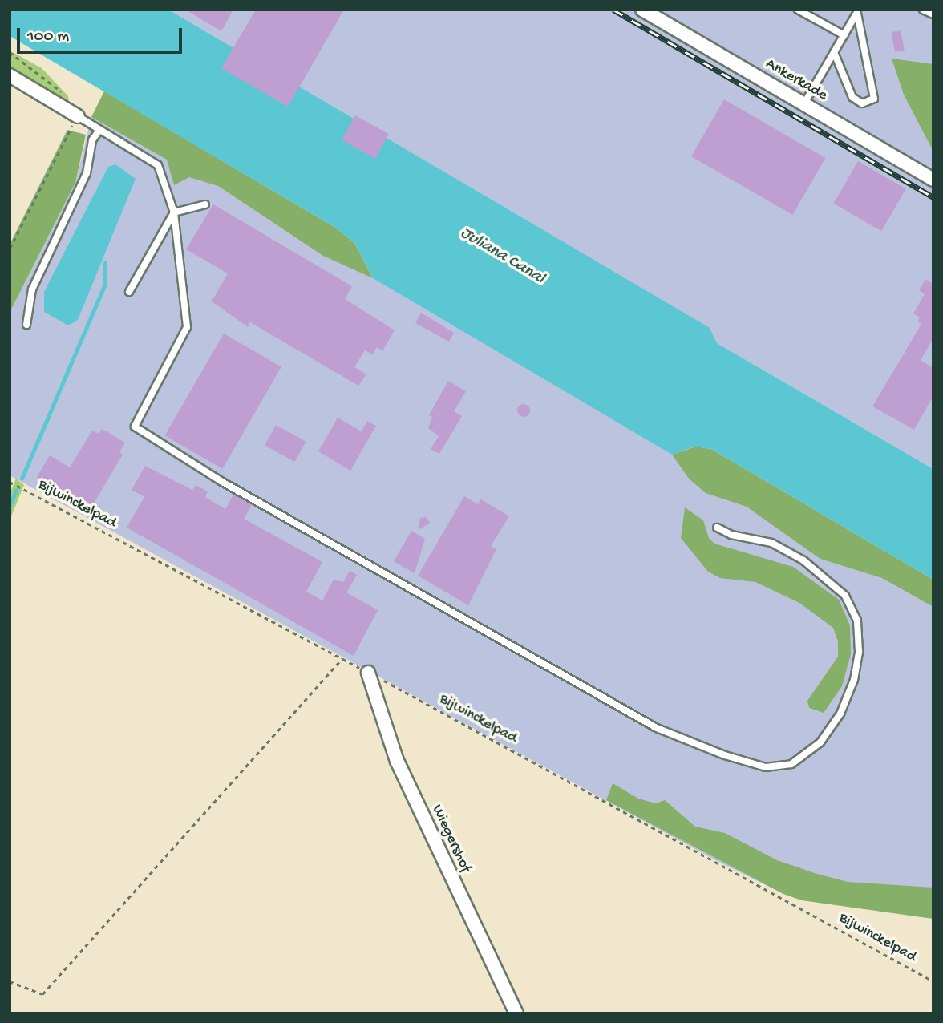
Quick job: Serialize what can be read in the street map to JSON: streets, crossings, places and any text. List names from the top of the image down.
{
  "streets": {
    "street": ["Ankerkade", "Wiegershof"],
    "path": ["Bijwinckelpad"]
  },
  "crossings": [
    ["Bijwinckelpad", "Wiegershof"]
  ],
  "water": ["Juliana Canal"],
  "scale_bar": "100 m"
}
